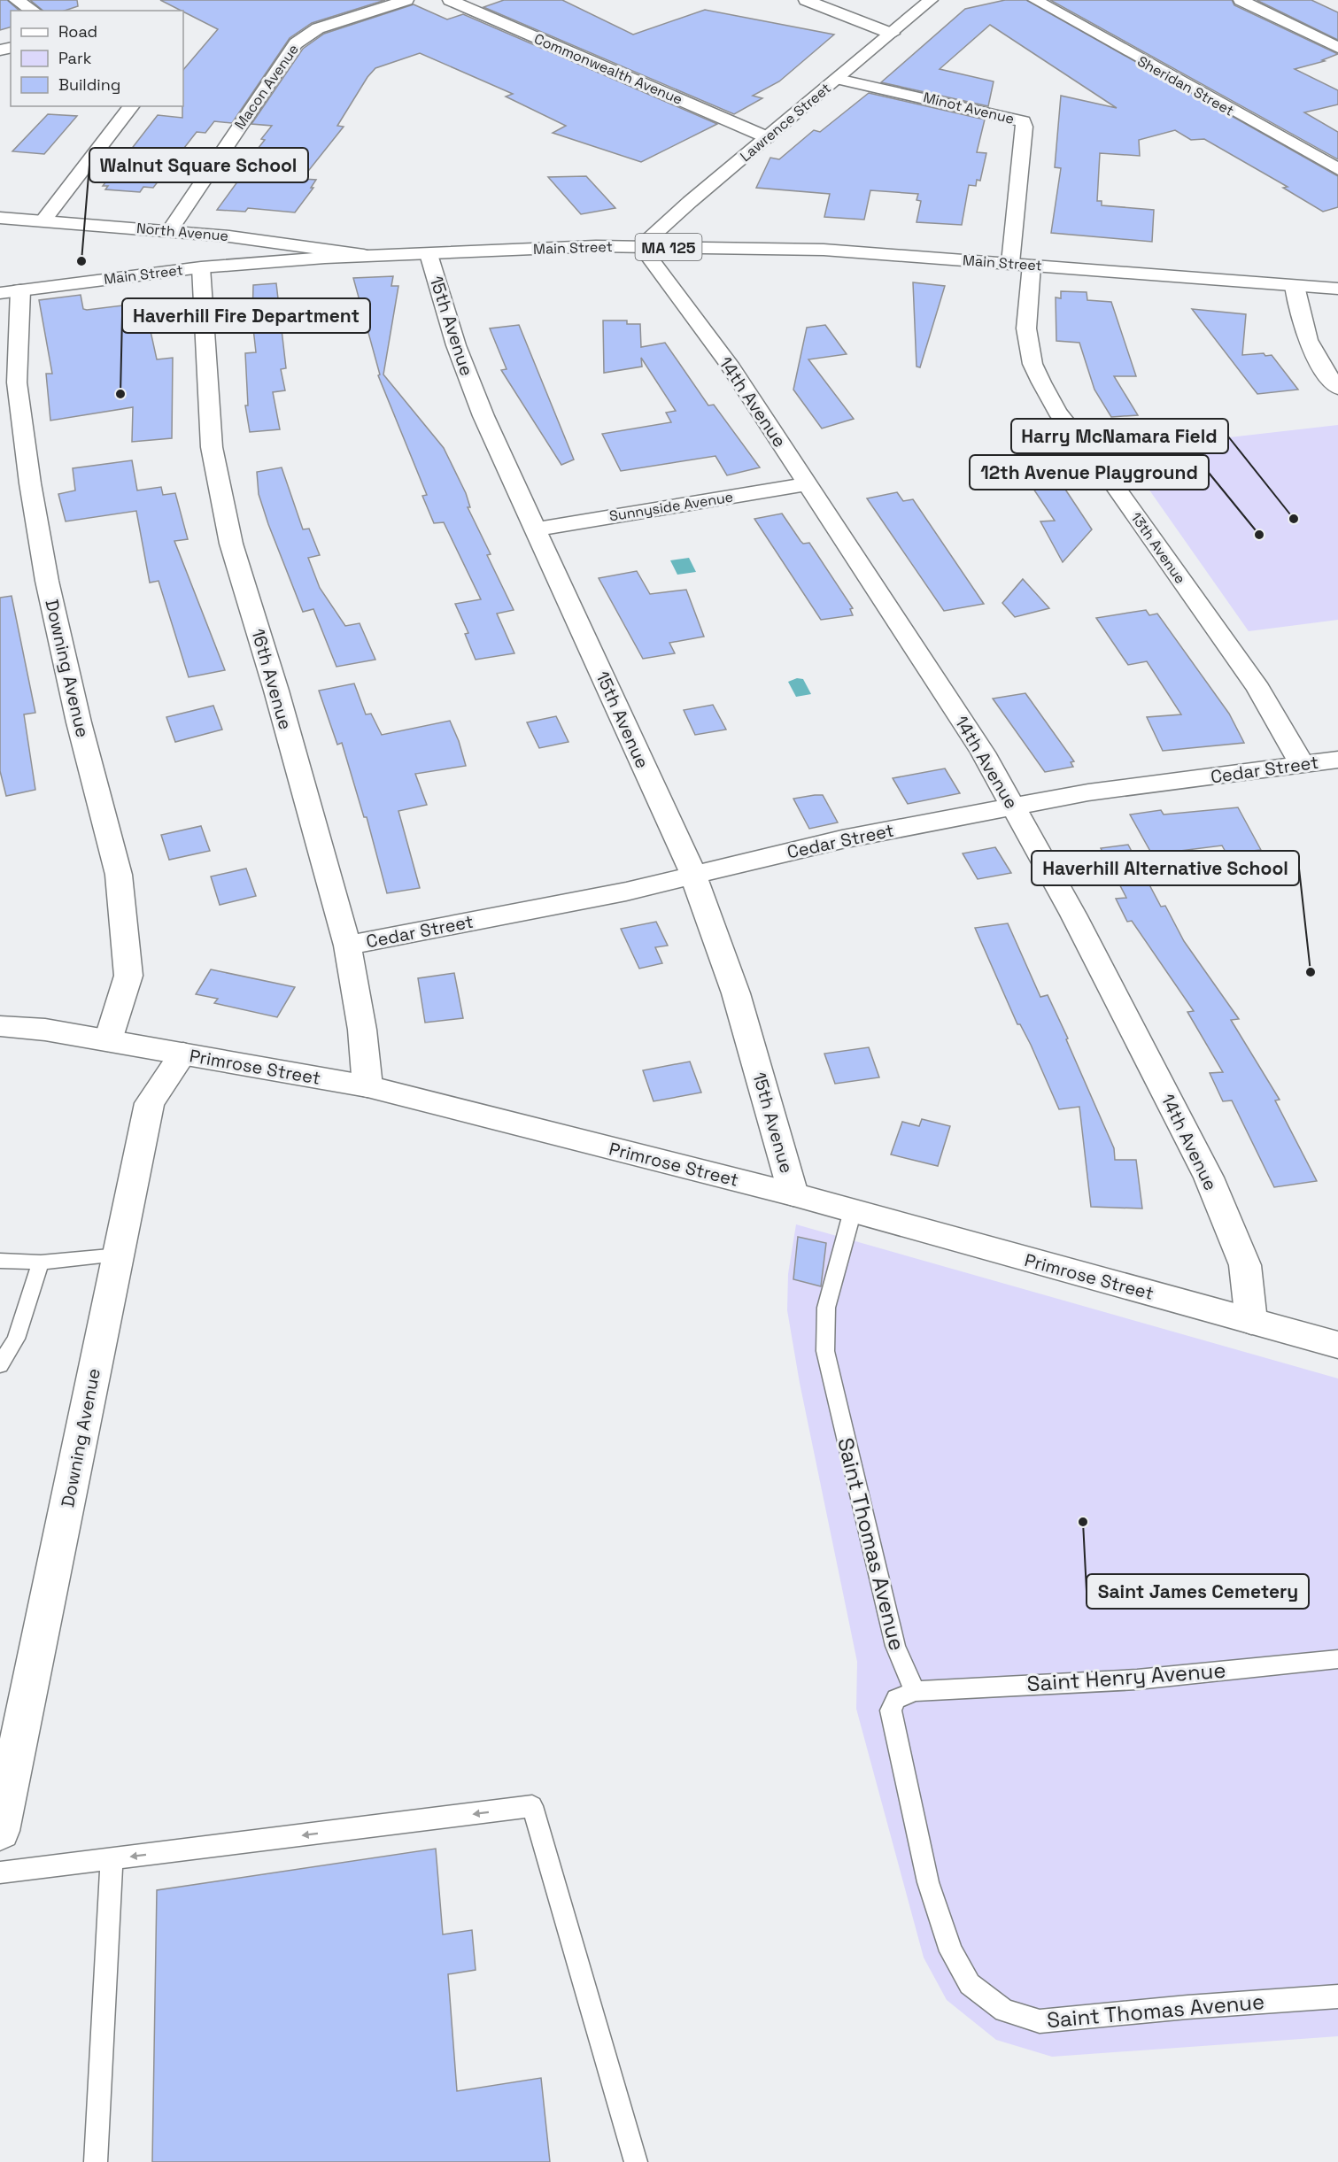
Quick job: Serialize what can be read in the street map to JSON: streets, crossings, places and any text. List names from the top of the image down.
{
  "streets": {
    "street": [
      "Commonwealth Avenue",
      "Sheridan Street",
      "Macon Avenue",
      "Minot Avenue",
      "Lawrence Street",
      "North Avenue",
      "MA 125",
      "Main Street",
      "15th Avenue",
      "14th Avenue",
      "Sunnyside Avenue",
      "13th Avenue",
      "Downing Avenue",
      "16th Avenue",
      "Cedar Street",
      "Primrose Street"
    ],
    "lane": ["Saint Thomas Avenue", "Saint Henry Avenue"]
  },
  "crossings": [
    ["Commonwealth Avenue", "Lawrence Street"],
    ["Macon Avenue", "North Avenue"],
    ["Minot Avenue", "Lawrence Street"],
    ["Minot Avenue", "Main Street"],
    ["Lawrence Street", "Main Street"],
    ["Lawrence Street", "14th Avenue"],
    ["North Avenue", "Main Street"],
    ["Main Street", "15th Avenue"],
    ["Main Street", "14th Avenue"],
    ["Main Street", "13th Avenue"],
    ["Main Street", "Downing Avenue"],
    ["Main Street", "16th Avenue"],
    ["15th Avenue", "Sunnyside Avenue"],
    ["15th Avenue", "Cedar Street"],
    ["15th Avenue", "Primrose Street"],
    ["14th Avenue", "Sunnyside Avenue"],
    ["14th Avenue", "Cedar Street"],
    ["14th Avenue", "Primrose Street"],
    ["13th Avenue", "Cedar Street"],
    ["Downing Avenue", "Primrose Street"],
    ["16th Avenue", "Cedar Street"],
    ["16th Avenue", "Primrose Street"],
    ["Primrose Street", "Saint Thomas Avenue"],
    ["Saint Thomas Avenue", "Saint Henry Avenue"]
  ],
  "places": [
    "Walnut Square School",
    "Haverhill Fire Department",
    "Harry McNamara Field",
    "12th Avenue Playground",
    "Haverhill Alternative School",
    "Saint James Cemetery"
  ],
  "legend": ["Road", "Park", "Building"]
}
